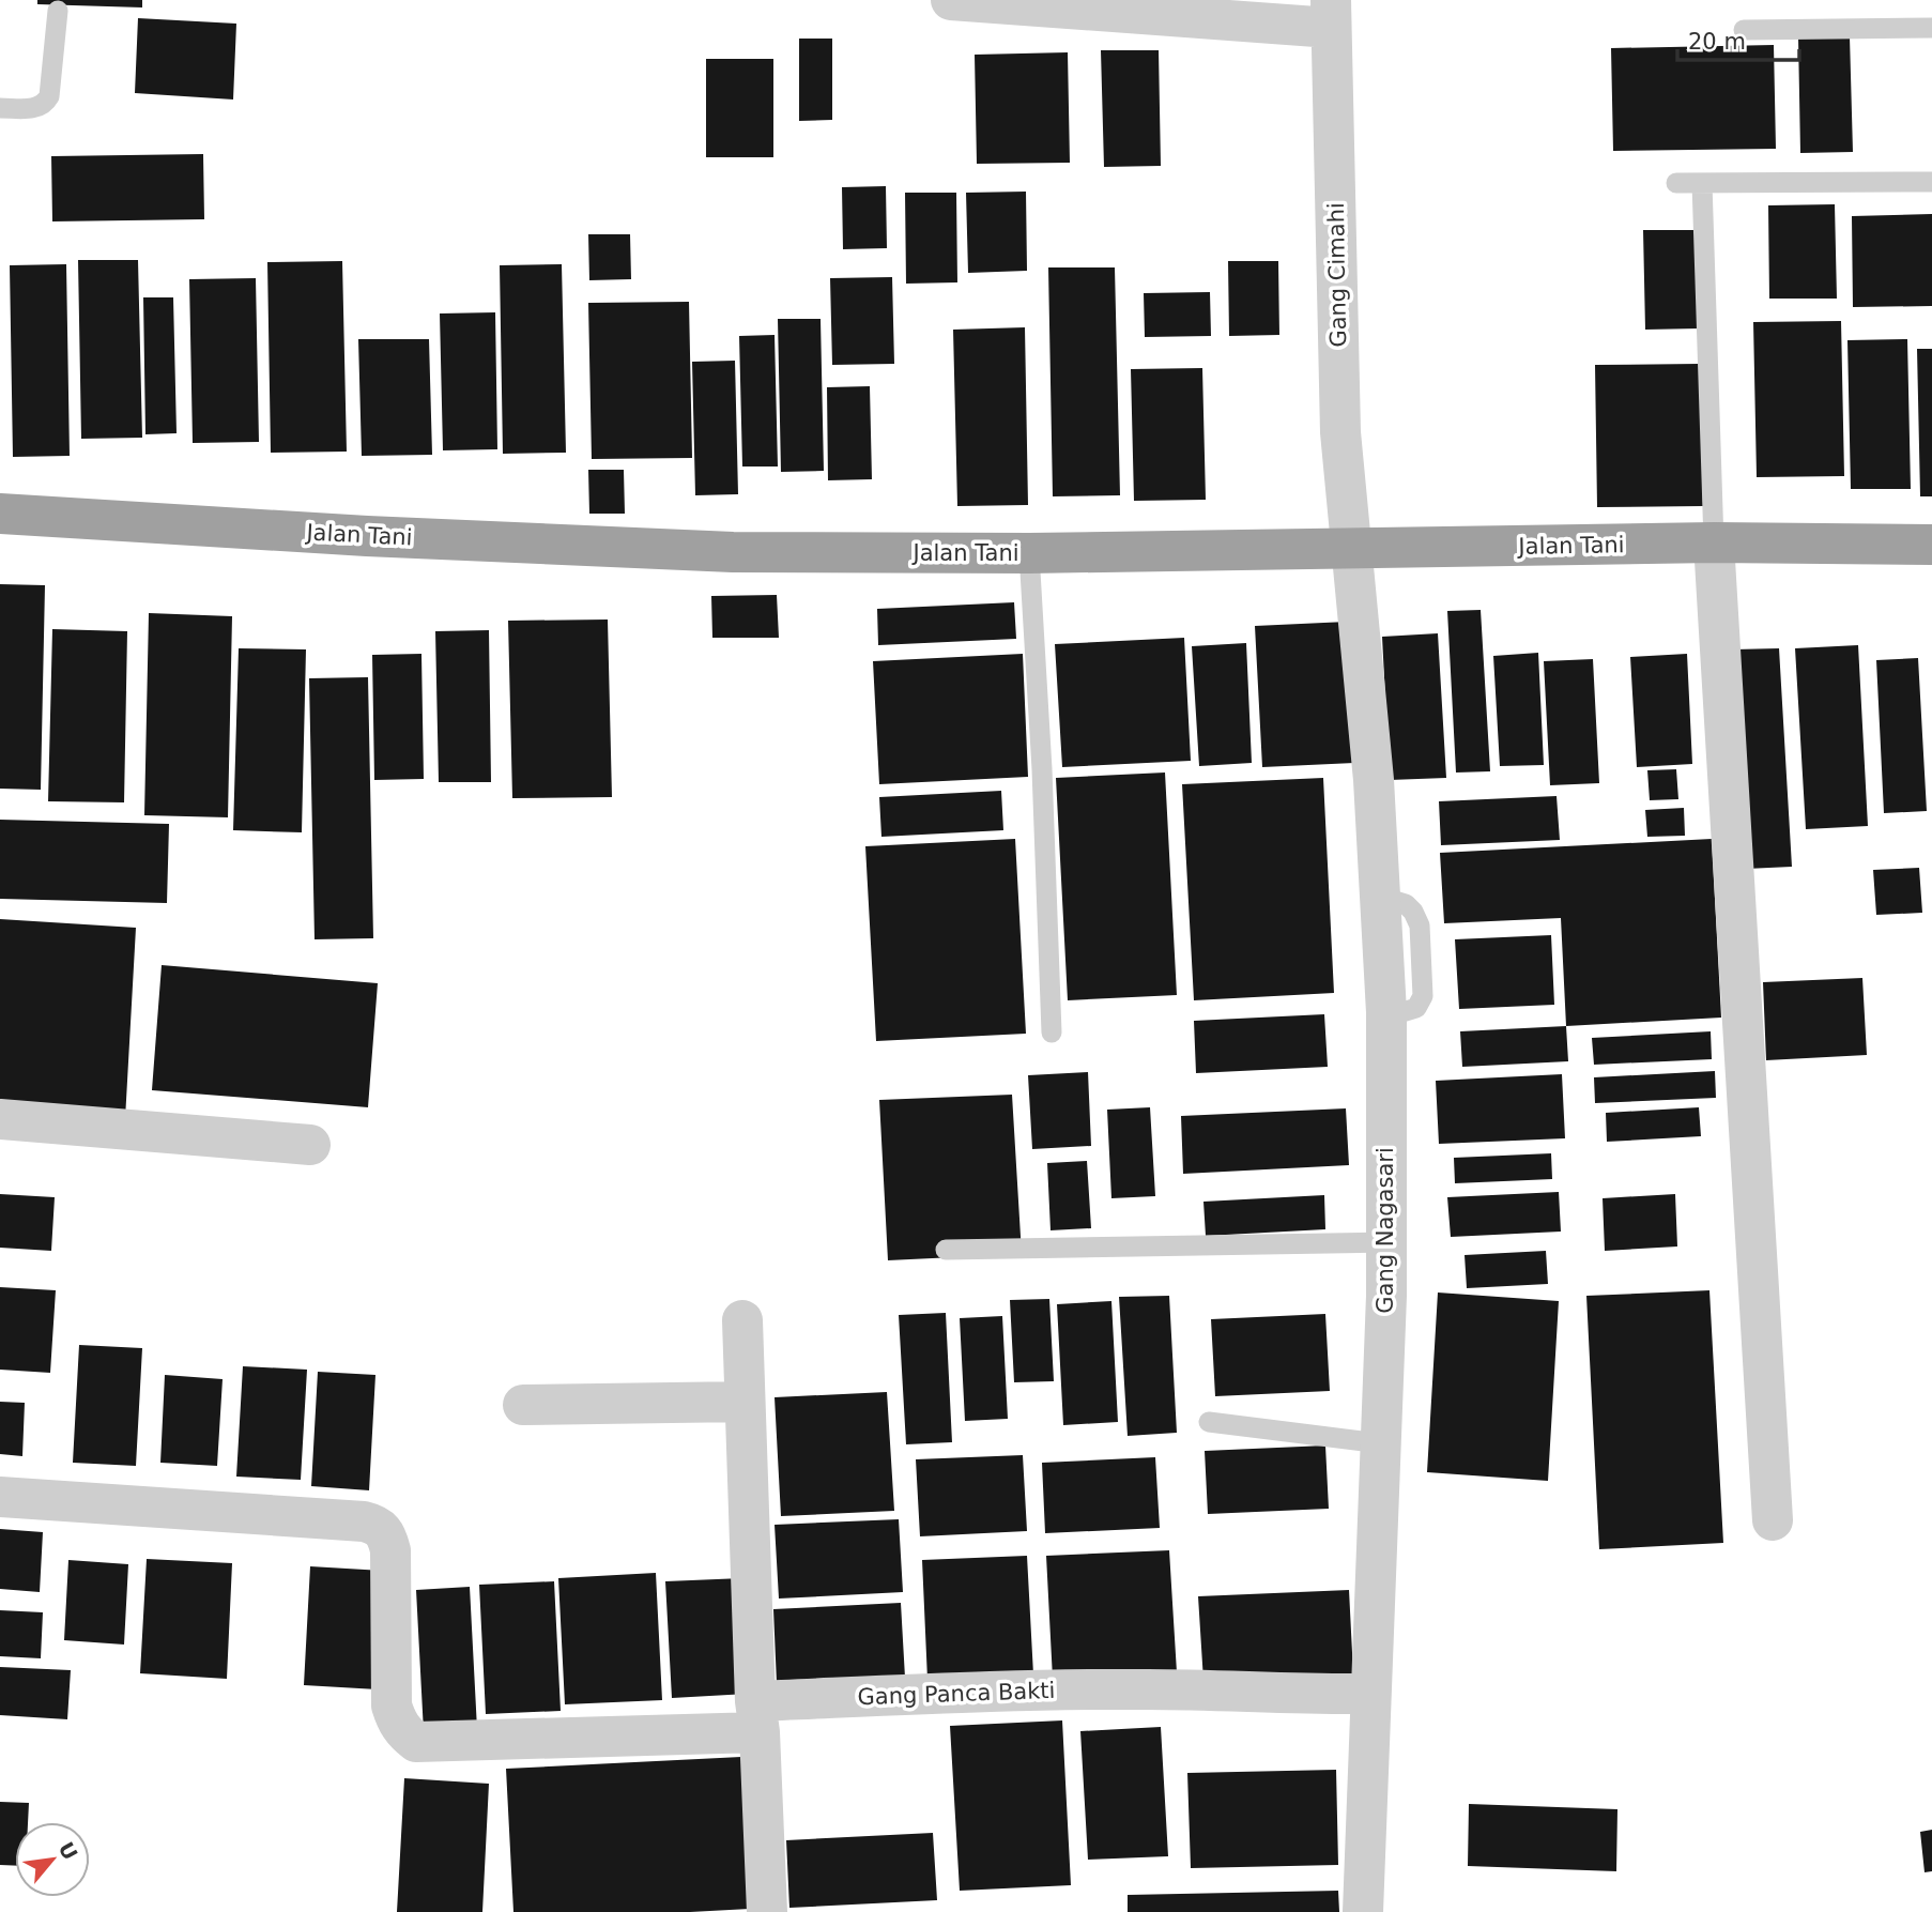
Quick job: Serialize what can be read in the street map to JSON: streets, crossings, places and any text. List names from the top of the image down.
{
  "streets": {
    "highway": ["Jalan Tani"],
    "street": ["Gang Cimahi", "Gang Nagasari", "Gang Panca Bakti"]
  },
  "crossings": [
    ["Gang Cimahi", "Jalan Tani"],
    ["Gang Cimahi", "Gang Nagasari"],
    ["Jalan Tani", "Gang Nagasari"],
    ["Gang Nagasari", "Gang Panca Bakti"]
  ],
  "scale_bar": "20 m",
  "north": "top right"
}
